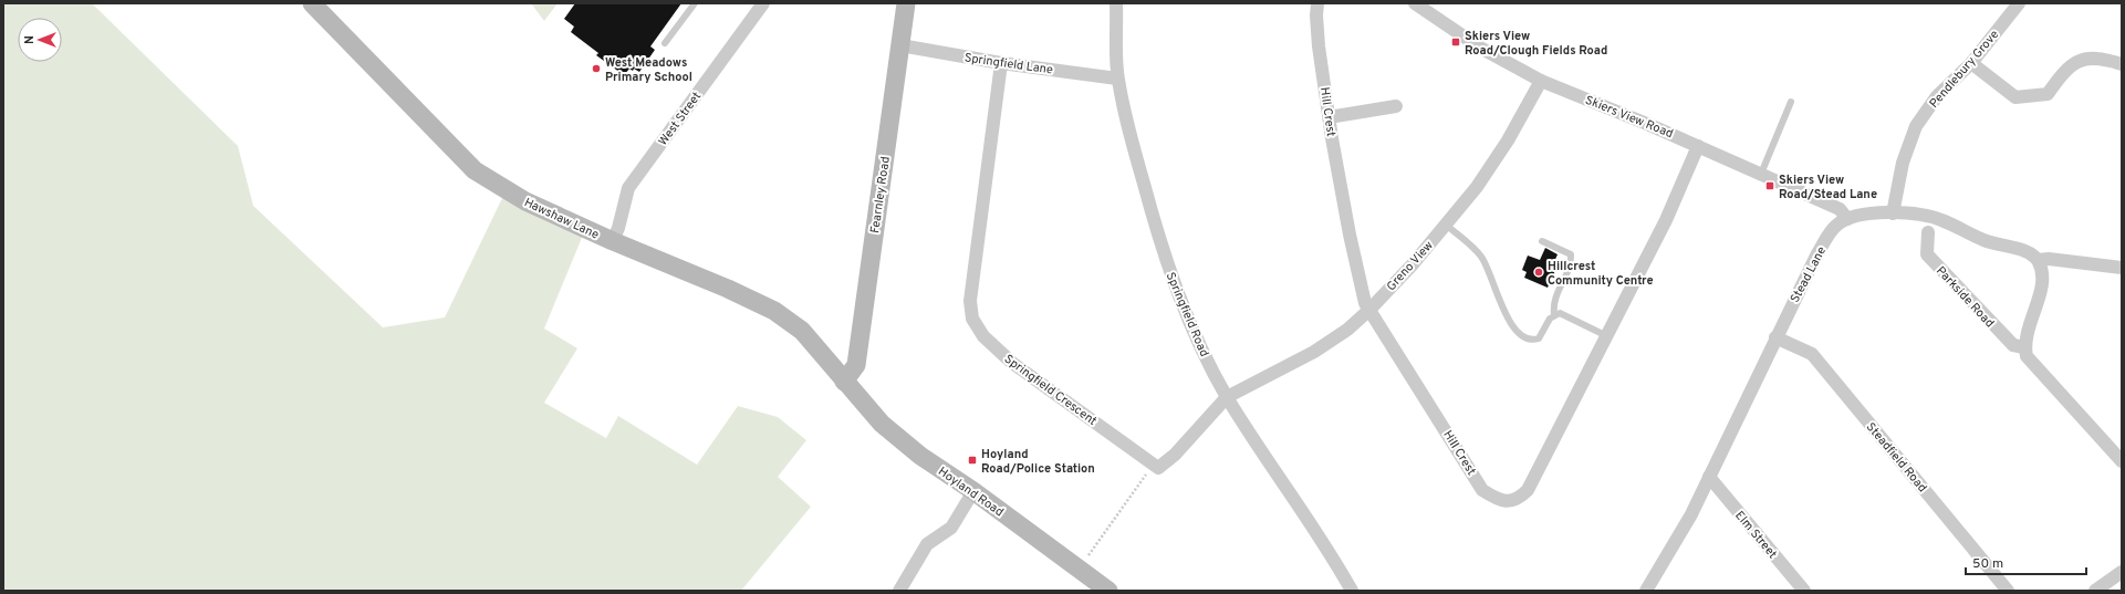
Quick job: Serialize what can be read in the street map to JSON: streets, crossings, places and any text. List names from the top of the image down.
{
  "streets": {
    "main road": ["Fearnley Road", "Hawshaw Lane", "Hoyland Road"],
    "street": [
      "Springfield Lane",
      "Pendlebury Grove",
      "Hill Crest",
      "Skiers View Road",
      "West Street",
      "Greno View",
      "Stead Lane",
      "Parkside Road",
      "Springfield Road",
      "Springfield Crescent",
      "Steadfield Road",
      "Elm Street"
    ]
  },
  "crossings": [
    ["Springfield Lane", "Fearnley Road"],
    ["Springfield Lane", "Springfield Road"],
    ["Springfield Lane", "Springfield Crescent"],
    ["Pendlebury Grove", "Stead Lane"],
    ["Hill Crest", "Skiers View Road"],
    ["Hill Crest", "Greno View"],
    ["Skiers View Road", "Greno View"],
    ["Skiers View Road", "Stead Lane"],
    ["West Street", "Hawshaw Lane"],
    ["Fearnley Road", "Hawshaw Lane"],
    ["Fearnley Road", "Hoyland Road"],
    ["Hawshaw Lane", "Hoyland Road"],
    ["Greno View", "Springfield Road"],
    ["Stead Lane", "Steadfield Road"],
    ["Stead Lane", "Elm Street"]
  ],
  "places": {
    "transit": ["Skiers View Road/Clough Fields Road", "Skiers View Road/Stead Lane", "Hoyland Road/Police Station"],
    "other": ["West Meadows Primary School", "Hillcrest Community Centre"]
  },
  "scale_bar": "50 m",
  "north": "left"
}
